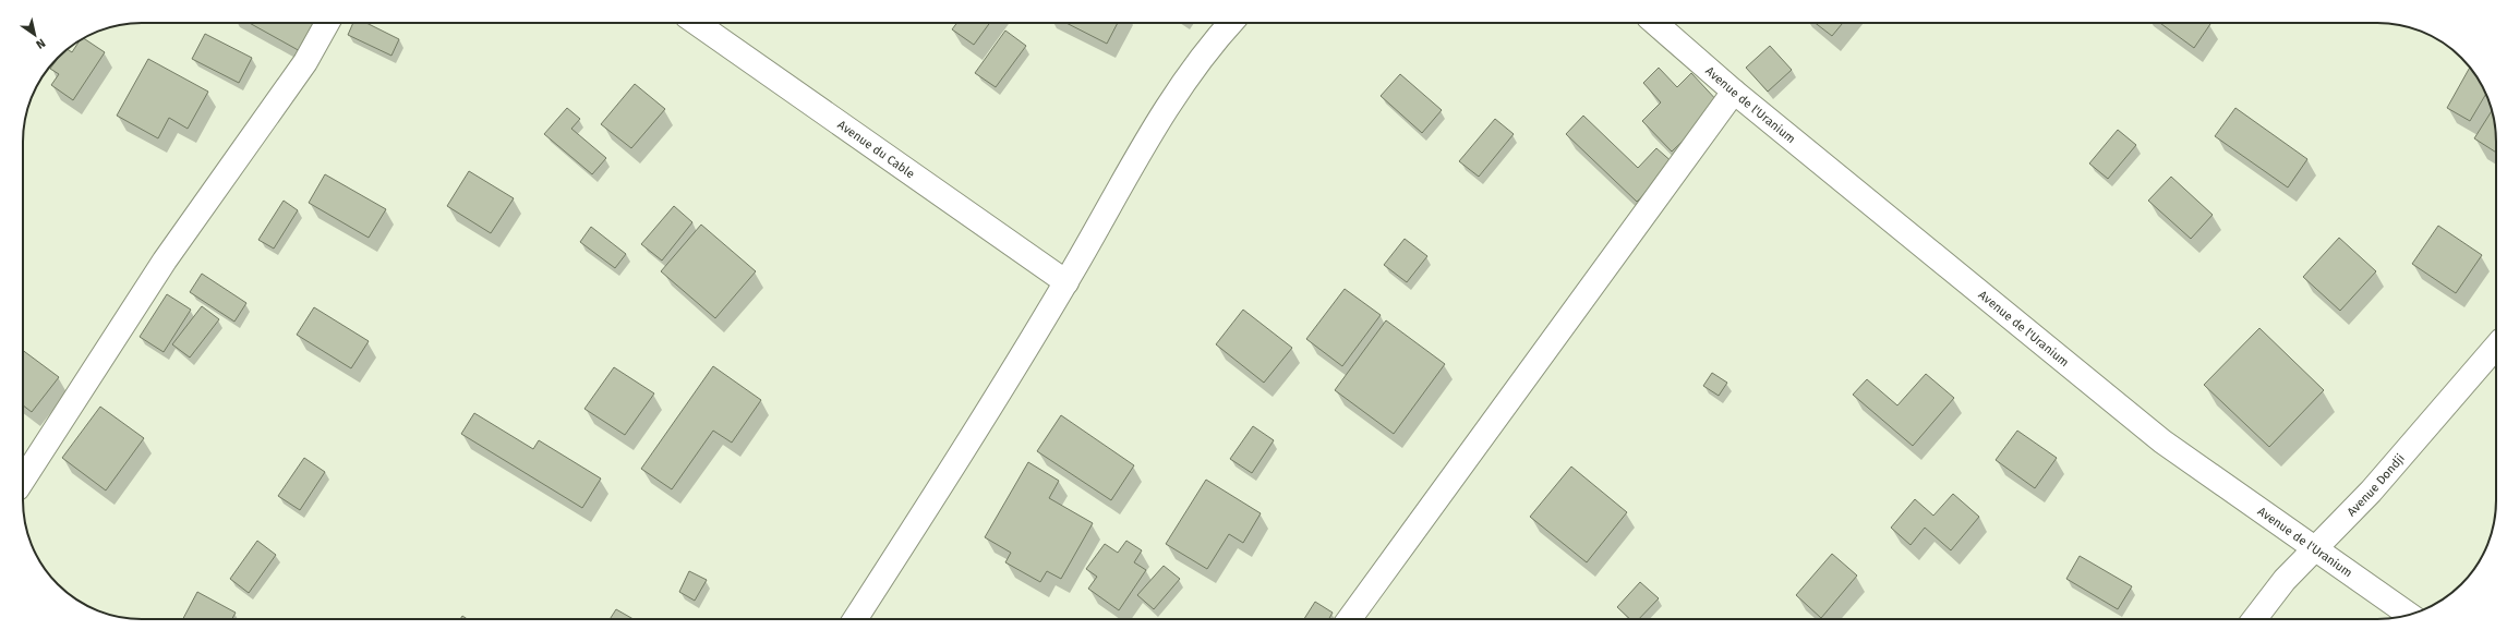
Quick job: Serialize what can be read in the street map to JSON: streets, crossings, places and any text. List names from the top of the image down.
{
  "streets": {
    "street": ["Avenue de l'Uranium", "Avenue du Cable", "Avenue Dondji"]
  },
  "crossings": [
    ["Avenue de l'Uranium", "Avenue Dondji"]
  ],
  "north": "bottom right"
}
